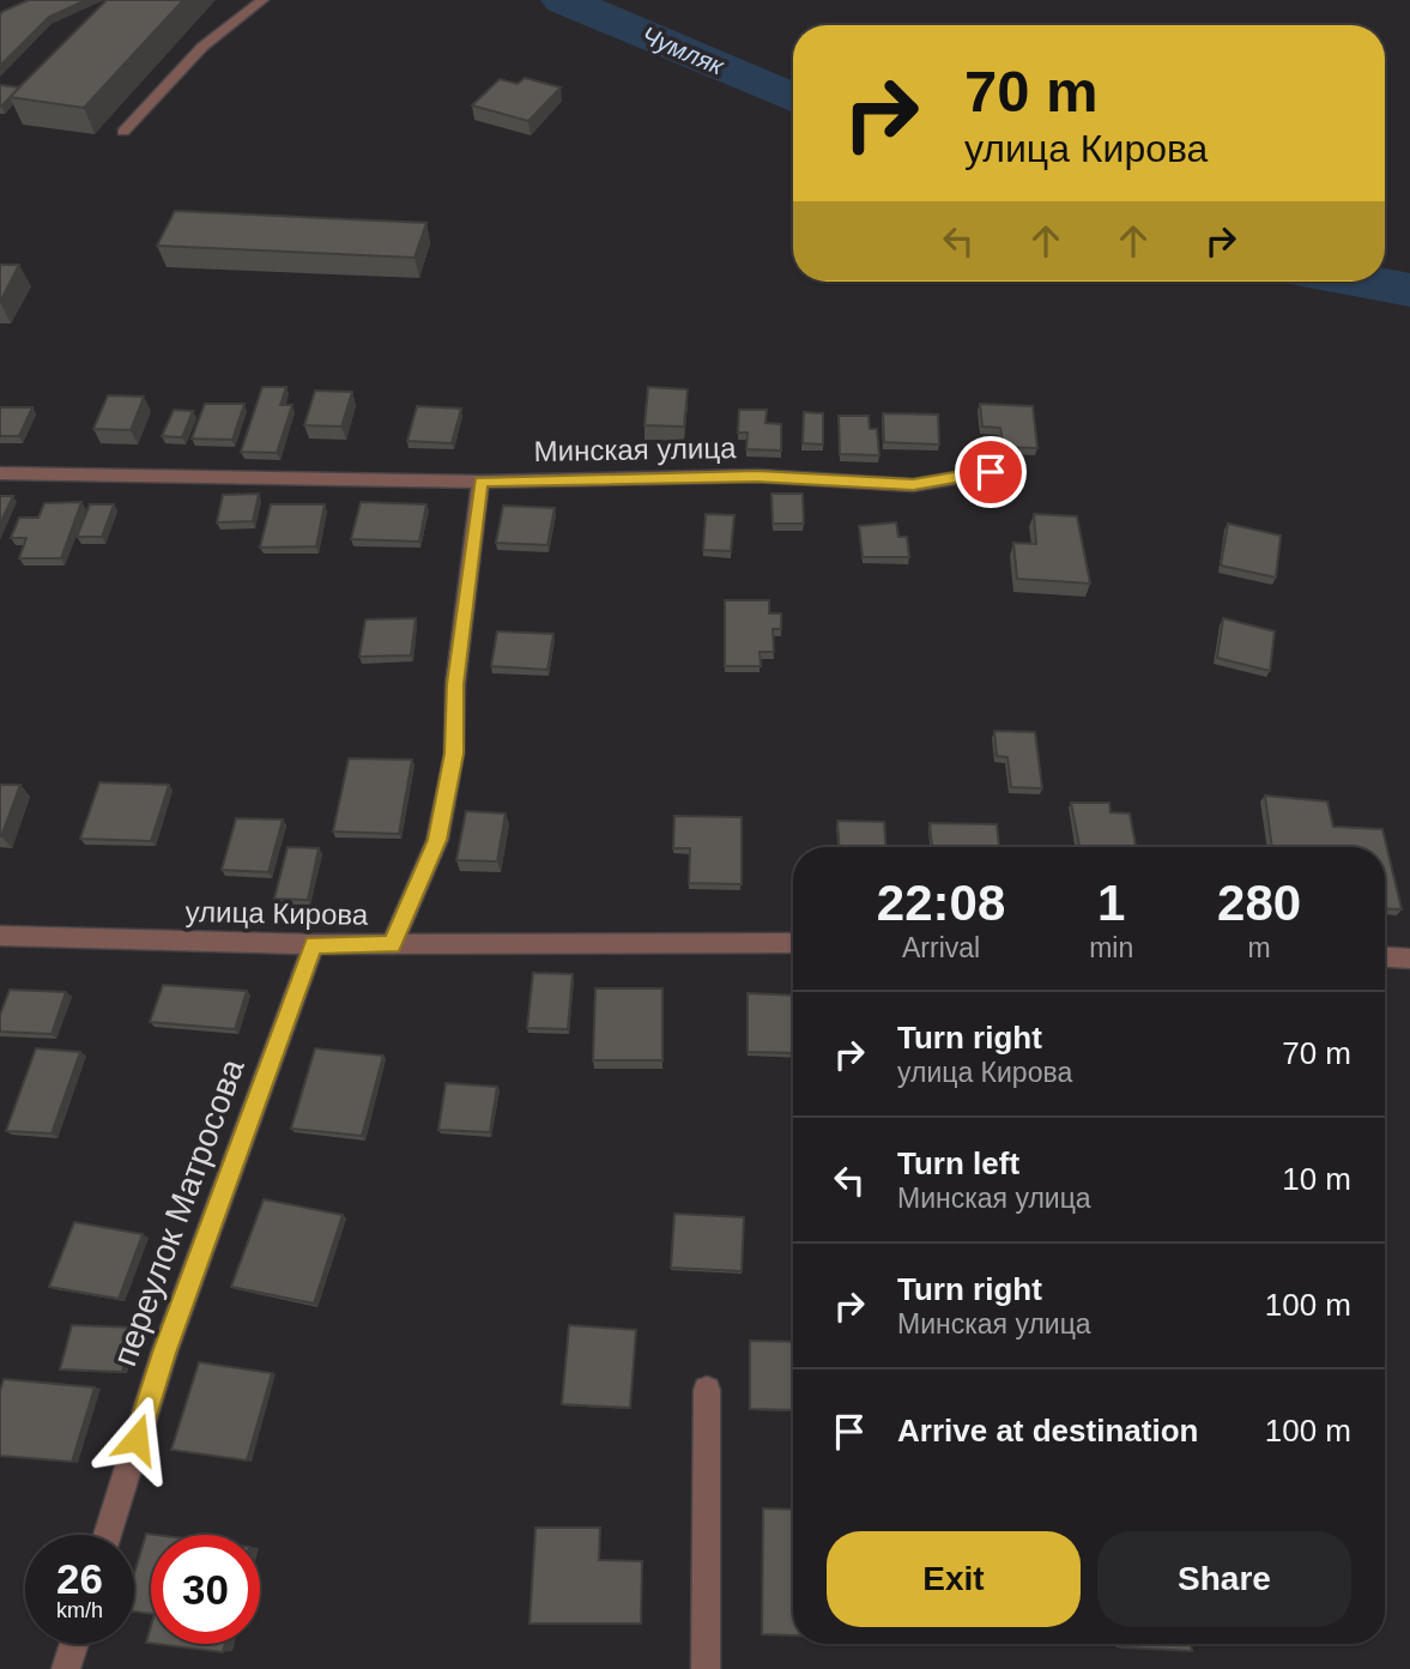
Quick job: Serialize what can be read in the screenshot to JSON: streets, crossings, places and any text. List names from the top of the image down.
{
  "streets": {
    "street": ["Минская улица", "улица Кирова", "переулок Матросова"]
  },
  "crossings": [
    ["улица Кирова", "переулок Матросова"]
  ],
  "water": ["Чумляк"],
  "page": {
    "turn": ["70 m", "улица Кирова"],
    "eta": [
      "22:08",
      "Arrival",
      "1",
      "min",
      "280",
      "m"
    ],
    "list": [
      {
        "name": "Turn right",
        "note": "улица Кирова",
        "value": "70 m"
      },
      {
        "name": "Turn left",
        "note": "Минская улица",
        "value": "10 m"
      },
      {
        "name": "Turn right",
        "note": "Минская улица",
        "value": "100 m"
      },
      {
        "name": "Arrive at destination",
        "value": "100 m"
      }
    ],
    "buttons": ["Exit", "Share"],
    "speed": "26 km/h",
    "limit": "30"
  }
}
